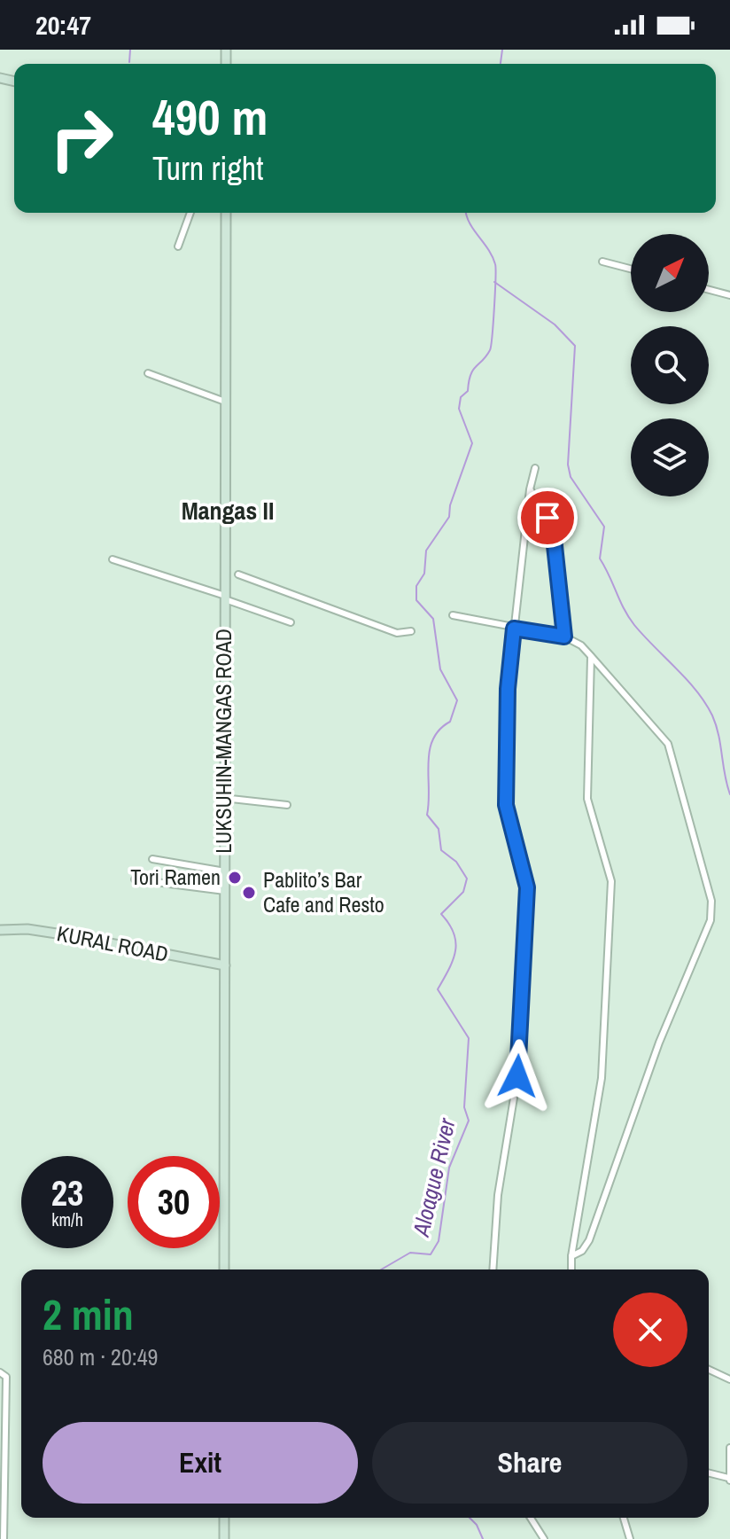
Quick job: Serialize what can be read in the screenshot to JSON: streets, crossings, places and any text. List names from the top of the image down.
{
  "streets": {
    "main road": ["LUKSUHIN-MANGAS ROAD", "KURAL ROAD"]
  },
  "crossings": [
    ["LUKSUHIN-MANGAS ROAD", "KURAL ROAD"]
  ],
  "districts": ["Mangas II"],
  "water": ["Aloague River"],
  "places": ["Tori Ramen", "Pablito’s Bar Cafe and Resto"],
  "north": "top right",
  "page": {
    "status": "20:47",
    "turn": ["490 m", "Turn right"],
    "speed": "23 km/h",
    "limit": "30",
    "heading": ["2 min", "680 m · 20:49"],
    "buttons": ["Exit", "Share"]
  }
}
